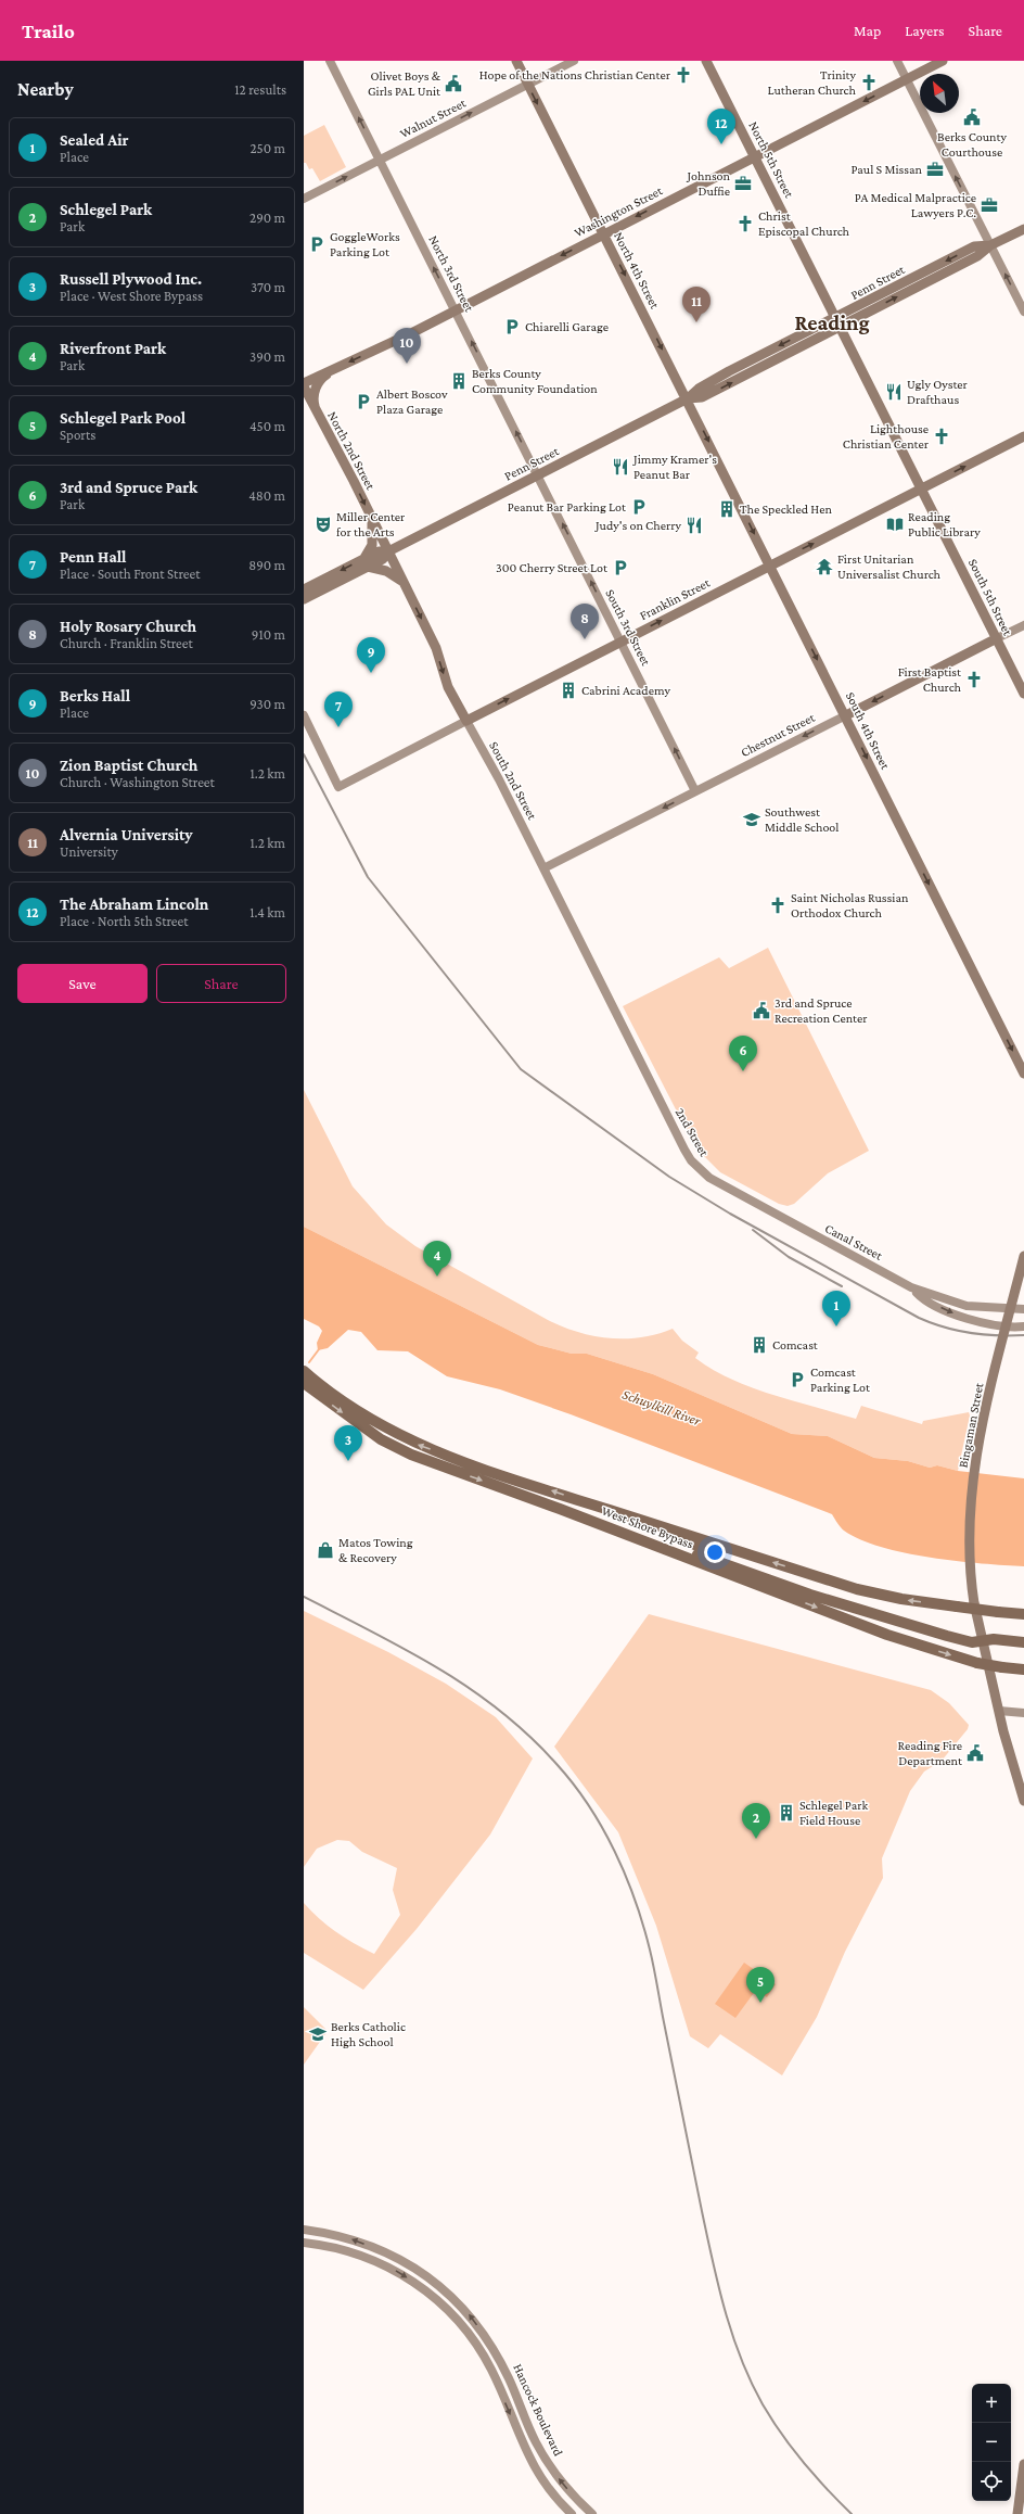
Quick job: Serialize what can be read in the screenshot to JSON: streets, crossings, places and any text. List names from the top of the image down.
{
  "streets": {
    "highway": ["West Shore Bypass"],
    "main road": [
      "North 5th Street",
      "Washington Street",
      "North 4th Street",
      "Penn Street",
      "North 2nd Street",
      "South 5th Street",
      "Franklin Street",
      "South 4th Street",
      "Chestnut Street",
      "South 2nd Street",
      "Bingaman Street"
    ],
    "street": [
      "Walnut Street",
      "North 3rd Street",
      "South 3rd Street",
      "2nd Street",
      "Canal Street",
      "Hancock Boulevard"
    ]
  },
  "crossings": [
    ["Walnut Street", "North 4th Street"],
    ["Walnut Street", "North 3rd Street"],
    ["North 5th Street", "Washington Street"],
    ["North 5th Street", "Penn Street"],
    ["North 5th Street", "South 5th Street"],
    ["Washington Street", "North 4th Street"],
    ["Washington Street", "North 3rd Street"],
    ["Washington Street", "North 2nd Street"],
    ["North 4th Street", "Penn Street"],
    ["North 4th Street", "South 4th Street"],
    ["North 3rd Street", "Penn Street"],
    ["North 3rd Street", "South 3rd Street"],
    ["Penn Street", "North 2nd Street"],
    ["Penn Street", "South 5th Street"],
    ["Penn Street", "South 3rd Street"],
    ["Penn Street", "South 4th Street"],
    ["Penn Street", "South 2nd Street"],
    ["North 2nd Street", "South 2nd Street"],
    ["South 5th Street", "Franklin Street"],
    ["South 5th Street", "Chestnut Street"],
    ["Franklin Street", "South 3rd Street"],
    ["Franklin Street", "South 4th Street"],
    ["Franklin Street", "South 2nd Street"],
    ["South 3rd Street", "Chestnut Street"],
    ["South 4th Street", "Chestnut Street"],
    ["Chestnut Street", "South 2nd Street"],
    ["South 2nd Street", "2nd Street"],
    ["2nd Street", "Canal Street"]
  ],
  "one_way": [
    "Walnut Street",
    "Washington Street",
    "North 4th Street",
    "North 3rd Street",
    "North 2nd Street",
    "Franklin Street",
    "South 3rd Street",
    "South 4th Street",
    "Chestnut Street"
  ],
  "districts": ["Reading"],
  "water": ["Schuylkill River"],
  "places": {
    "church": [
      "Hope of the Nations Christian Center",
      "Trinity Lutheran Church",
      "Christ Episcopal Church",
      "Lighthouse Christian Center",
      "First Baptist Church",
      "Saint Nicholas Russian Orthodox Church"
    ],
    "public building": [
      "Olivet Boys & Girls PAL Unit",
      "Berks County Courthouse",
      "3rd and Spruce Recreation Center",
      "Reading Fire Department"
    ],
    "office": ["Paul S Missan", "Johnson Duffie", "PA Medical Malpractice Lawyers P.C."],
    "parking": [
      "GoggleWorks Parking Lot",
      "Chiarelli Garage",
      "Albert Boscov Plaza Garage",
      "Peanut Bar Parking Lot",
      "300 Cherry Street Lot",
      "Comcast Parking Lot"
    ],
    "building": [
      "Berks County Community Foundation",
      "The Speckled Hen",
      "Cabrini Academy",
      "Comcast",
      "Schlegel Park Field House"
    ],
    "restaurant": ["Ugly Oyster Drafthaus", "Jimmy Kramer's Peanut Bar", "Judy's on Cherry"],
    "theatre": ["Miller Center for the Arts"],
    "library": ["Reading Public Library"],
    "temple": ["First Unitarian Universalist Church"],
    "school or university": ["Southwest Middle School", "Berks Catholic High School"],
    "shop": ["Matos Towing & Recovery"]
  },
  "north": "top left",
  "page": {
    "header": "Trailo",
    "nav": ["Map", "Layers", "Share"],
    "heading": ["Nearby", "12 results"],
    "pins": [
      "12",
      "11",
      "10",
      "8",
      "9",
      "7",
      "6",
      "4",
      "1",
      "3",
      "2",
      "5"
    ],
    "list": [
      {
        "mark": "1",
        "name": "Sealed Air",
        "note": "Place",
        "value": "250 m"
      },
      {
        "mark": "2",
        "name": "Schlegel Park",
        "note": "Park",
        "value": "290 m"
      },
      {
        "mark": "3",
        "name": "Russell Plywood Inc.",
        "note": "Place · West Shore Bypass",
        "value": "370 m"
      },
      {
        "mark": "4",
        "name": "Riverfront Park",
        "note": "Park",
        "value": "390 m"
      },
      {
        "mark": "5",
        "name": "Schlegel Park Pool",
        "note": "Sports",
        "value": "450 m"
      },
      {
        "mark": "6",
        "name": "3rd and Spruce Park",
        "note": "Park",
        "value": "480 m"
      },
      {
        "mark": "7",
        "name": "Penn Hall",
        "note": "Place · South Front Street",
        "value": "890 m"
      },
      {
        "mark": "8",
        "name": "Holy Rosary Church",
        "note": "Church · Franklin Street",
        "value": "910 m"
      },
      {
        "mark": "9",
        "name": "Berks Hall",
        "note": "Place",
        "value": "930 m"
      },
      {
        "mark": "10",
        "name": "Zion Baptist Church",
        "note": "Church · Washington Street",
        "value": "1.2 km"
      },
      {
        "mark": "11",
        "name": "Alvernia University",
        "note": "University",
        "value": "1.2 km"
      },
      {
        "mark": "12",
        "name": "The Abraham Lincoln",
        "note": "Place · North 5th Street",
        "value": "1.4 km"
      }
    ],
    "buttons": ["Save", "Share"],
    "map_buttons": ["+", "−"]
  }
}
